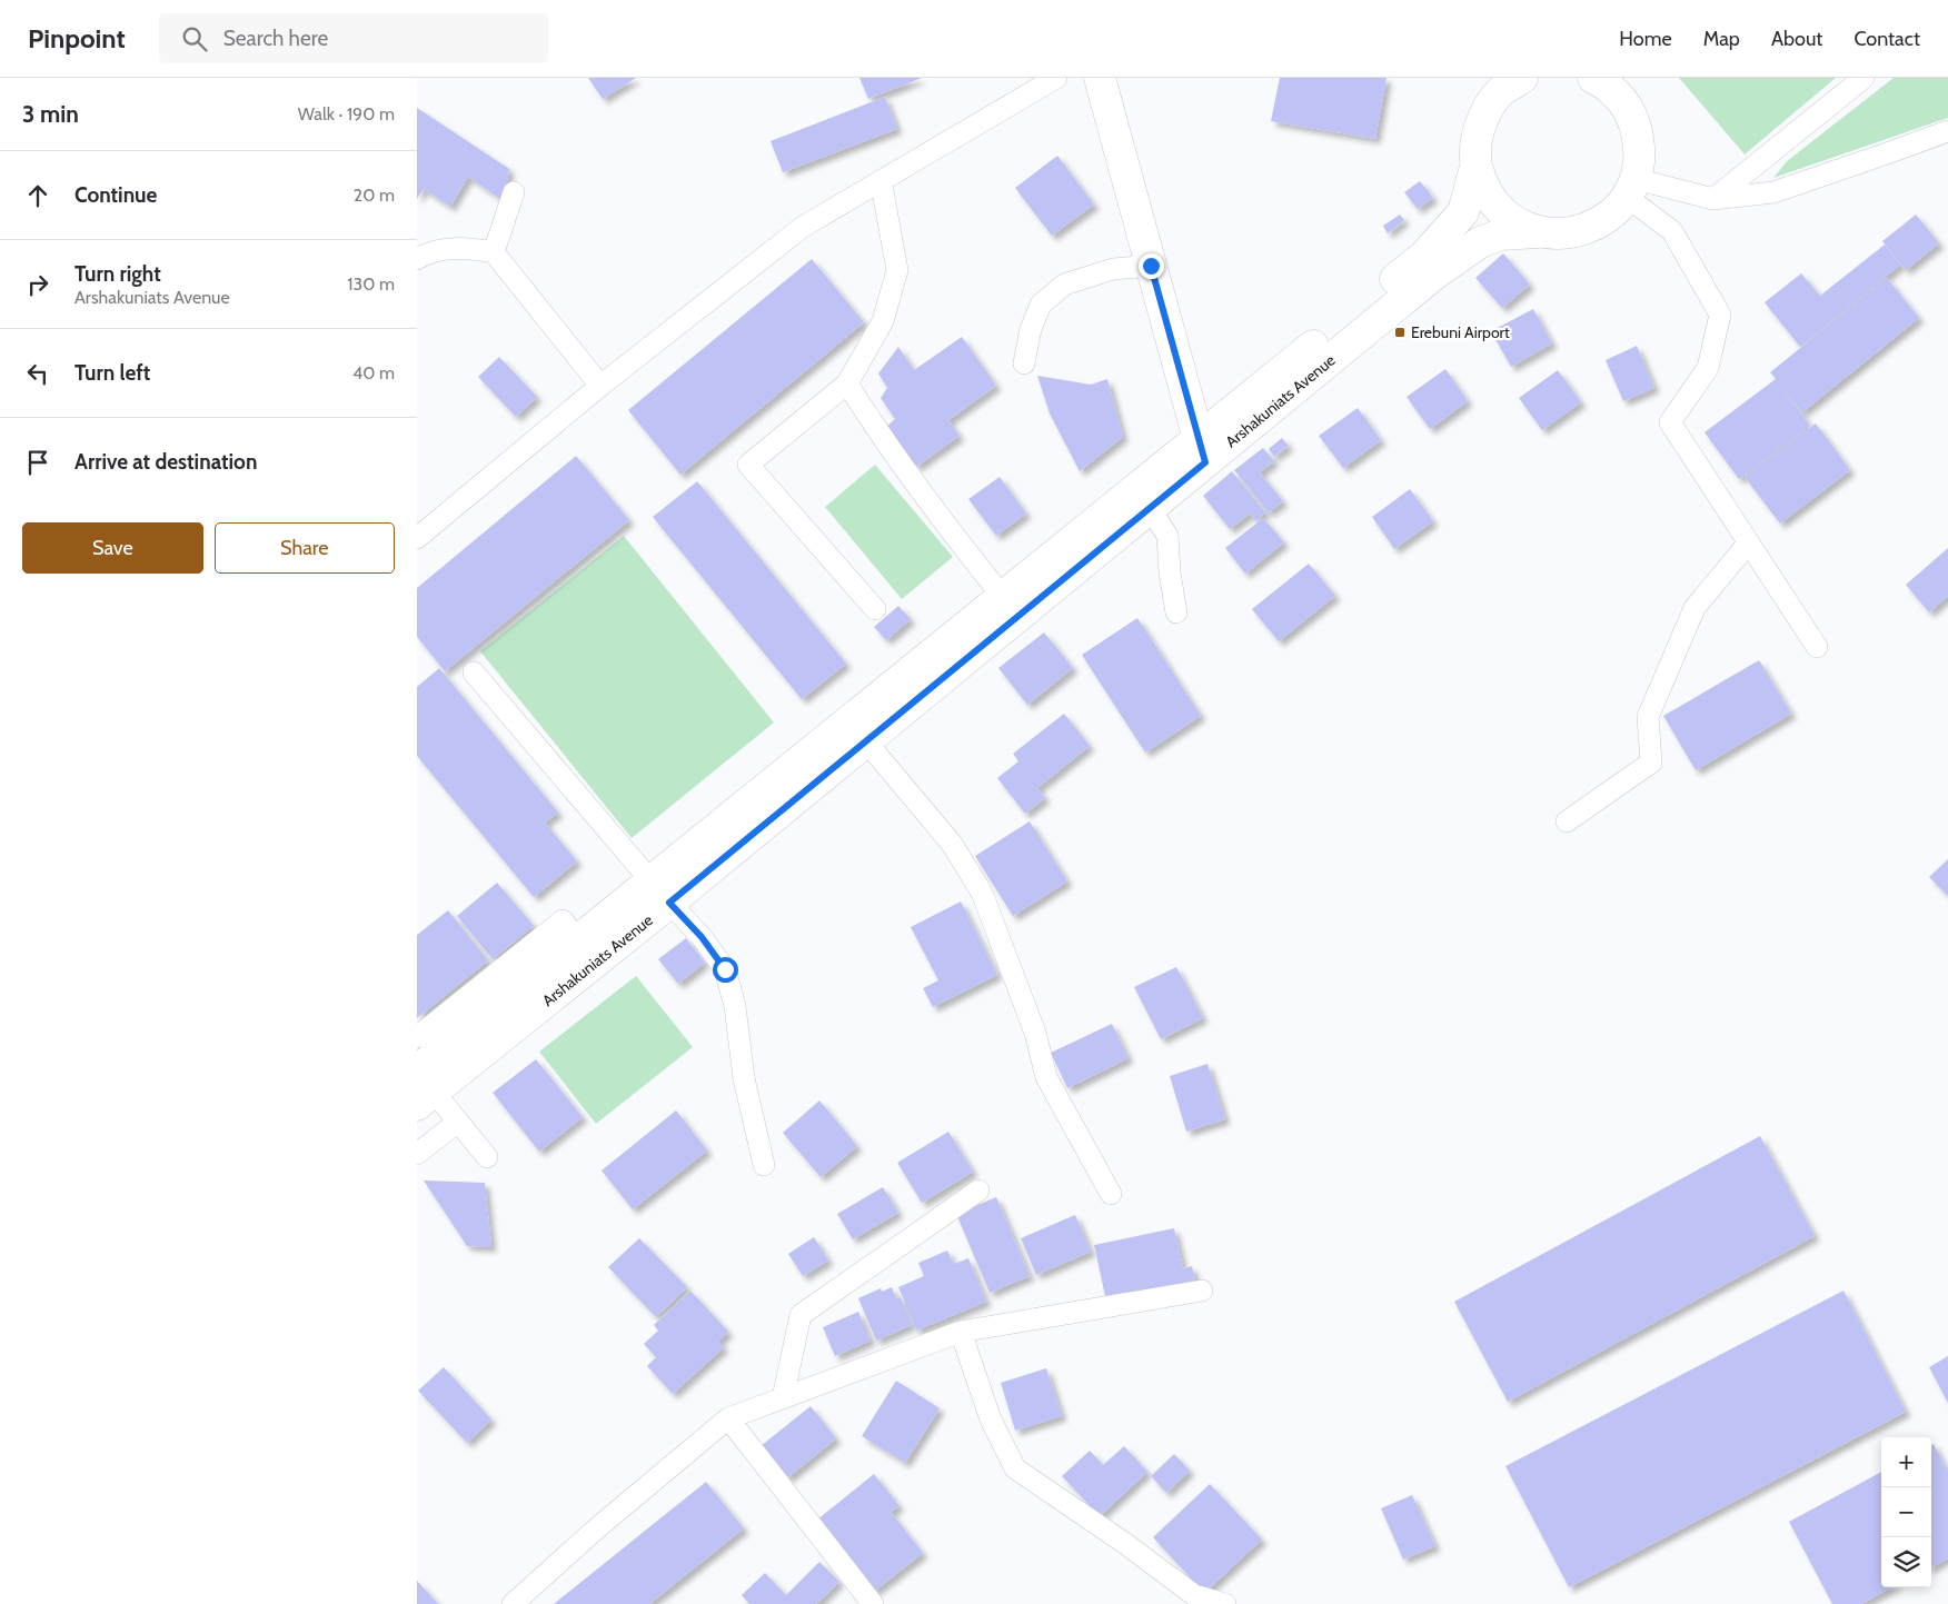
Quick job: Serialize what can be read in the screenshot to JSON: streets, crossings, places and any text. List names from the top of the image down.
{
  "streets": {
    "street": ["Arshakuniats Avenue"]
  },
  "places": {
    "transit": ["Erebuni Airport"]
  },
  "page": {
    "header": "Pinpoint",
    "search": "Search here",
    "nav": [
      "Home",
      "Map",
      "About",
      "Contact"
    ],
    "heading": ["3 min", "Walk · 190 m"],
    "list": [
      ["Continue", "20 m"],
      ["Turn right", "Arshakuniats Avenue", "130 m"],
      ["Turn left", "40 m"],
      "Arrive at destination"
    ],
    "buttons": ["Save", "Share"],
    "map_buttons": ["+", "−"]
  }
}
